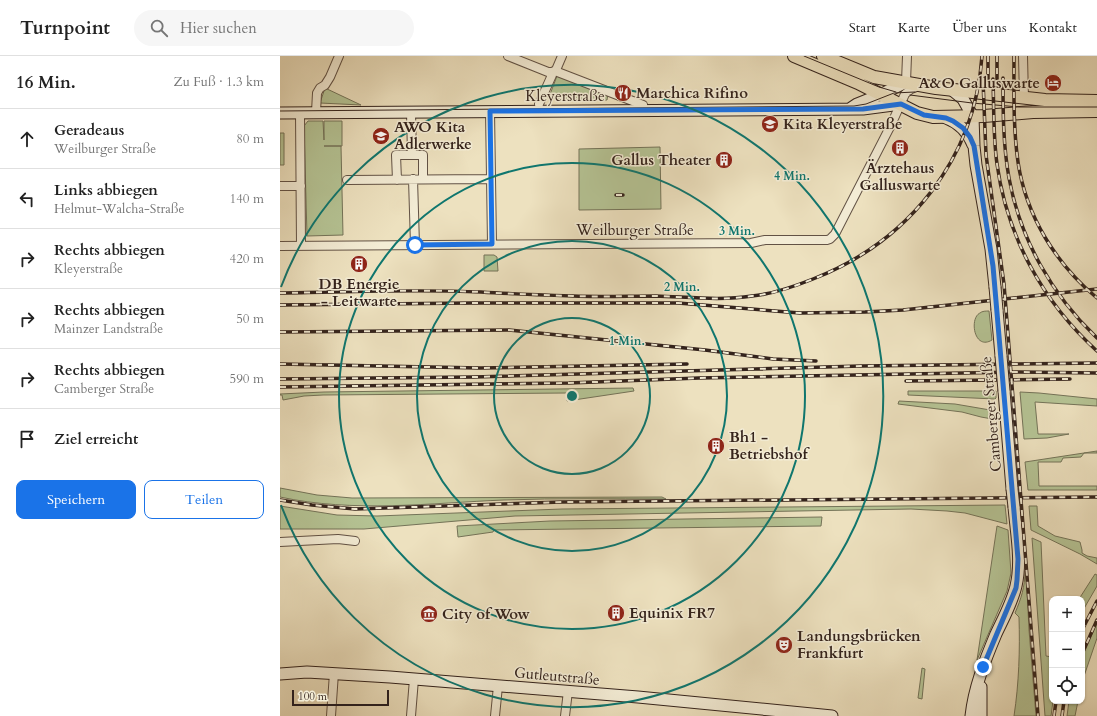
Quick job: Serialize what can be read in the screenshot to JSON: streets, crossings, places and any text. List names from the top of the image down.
{
  "streets": {
    "street": [
      "Kleyerstraße",
      "Weilburger Straße",
      "Camberger Straße",
      "Gutleutstraße"
    ]
  },
  "crossings": [
    ["Kleyerstraße", "Weilburger Straße"]
  ],
  "places": {
    "hotel": ["A&O Galluswarte"],
    "restaurant": ["Marchica Rifino"],
    "school or university": ["Kita Kleyerstraße", "AWO Kita Adlerwerke"],
    "building": [
      "Ärztehaus Galluswarte",
      "Gallus Theater",
      "DB Energie - Leitwarte",
      "Bh1 - Betriebshof",
      "Equinix FR7"
    ],
    "museum": ["City of Wow"],
    "theatre": ["Landungsbrücken Frankfurt"]
  },
  "scale_bar": "100 m",
  "page": {
    "header": "Turnpoint",
    "search": "Hier suchen",
    "nav": [
      "Start",
      "Karte",
      "Über uns",
      "Kontakt"
    ],
    "heading": ["16 Min.", "Zu Fuß · 1.3 km"],
    "list": [
      ["Geradeaus", "Weilburger Straße", "80 m"],
      ["Links abbiegen", "Helmut-Walcha-Straße", "140 m"],
      ["Rechts abbiegen", "Kleyerstraße", "420 m"],
      ["Rechts abbiegen", "Mainzer Landstraße", "50 m"],
      ["Rechts abbiegen", "Camberger Straße", "590 m"],
      "Ziel erreicht"
    ],
    "buttons": ["Speichern", "Teilen"],
    "map_buttons": ["+", "−"],
    "scale": "100 m"
  },
  "rings": [
    "4 Min.",
    "3 Min.",
    "2 Min.",
    "1 Min."
  ]
}
